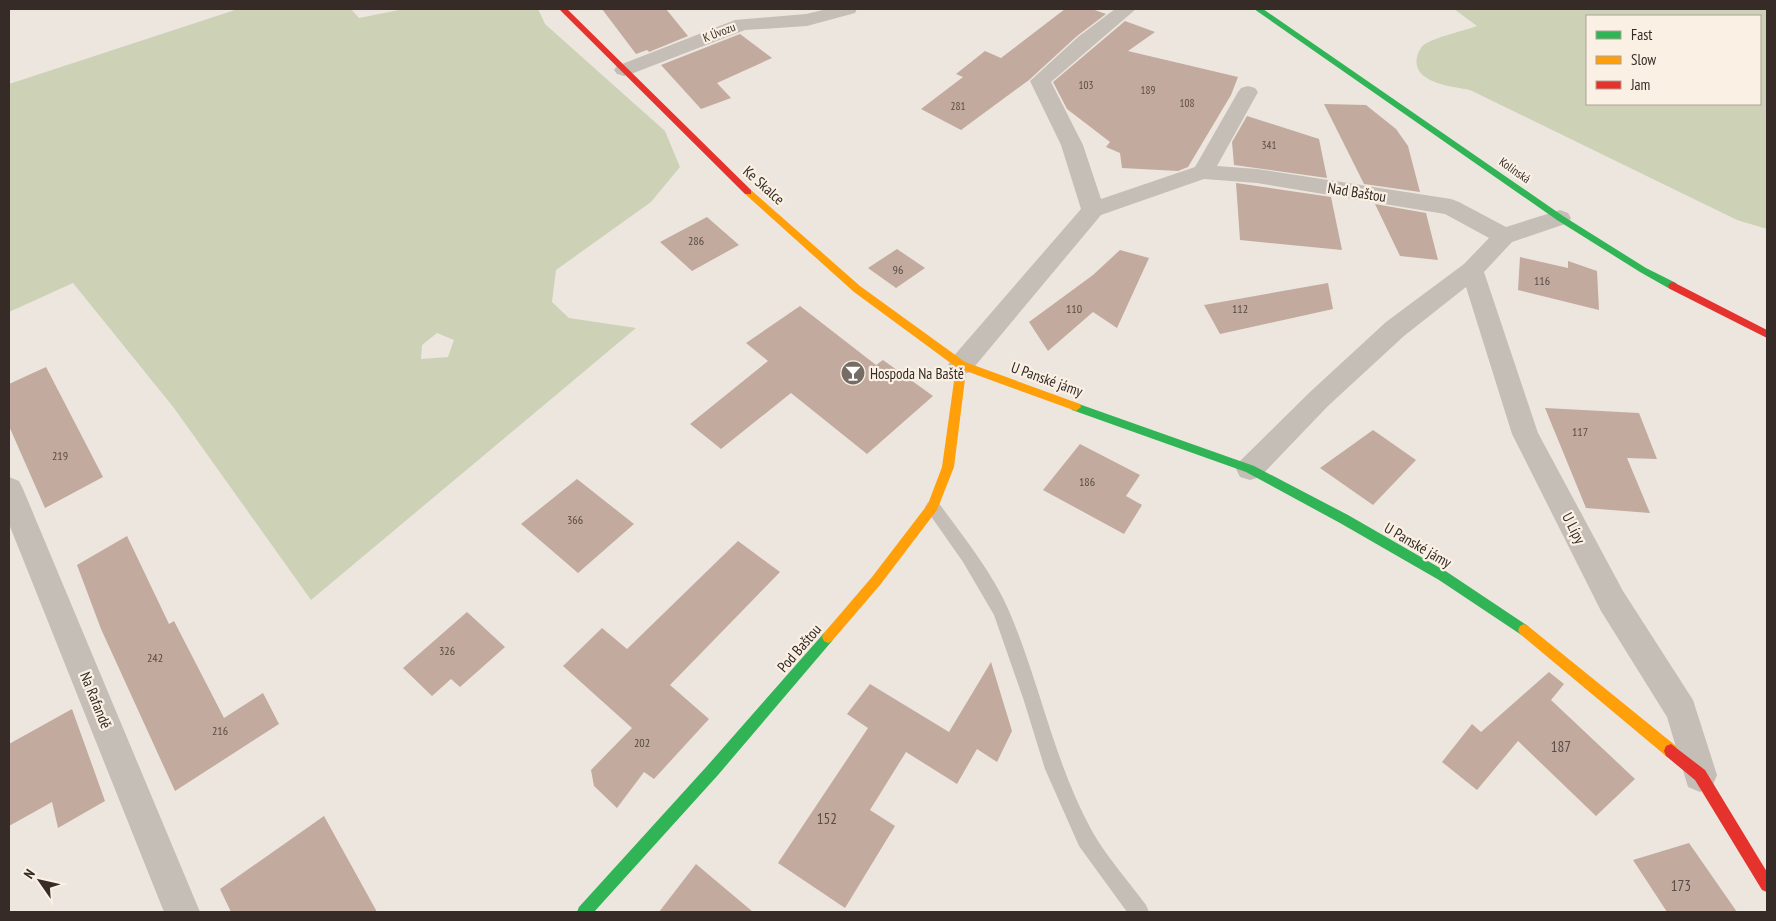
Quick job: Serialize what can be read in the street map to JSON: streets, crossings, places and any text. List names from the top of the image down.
{
  "streets": {
    "street": [
      "K Úvozu",
      "Kolínská",
      "Ke Skalce",
      "Nad Baštou",
      "U Panské jámy",
      "U Lípy",
      "Pod Baštou",
      "Na Rafandě"
    ]
  },
  "crossings": [
    ["K Úvozu", "Ke Skalce"],
    ["Ke Skalce", "U Panské jámy"],
    ["Ke Skalce", "Pod Baštou"],
    ["U Panské jámy", "U Lípy"],
    ["U Panské jámy", "Pod Baštou"]
  ],
  "places": {
    "bar": ["Hospoda Na Baště"]
  },
  "house_numbers": [
    "103",
    "189",
    "108",
    "281",
    "341",
    "286",
    "96",
    "116",
    "110",
    "112",
    "117",
    "219",
    "186",
    "366",
    "326",
    "242",
    "216",
    "202",
    "187",
    "152",
    "173"
  ],
  "legend": ["Fast", "Slow", "Jam"],
  "north": "top left"
}
